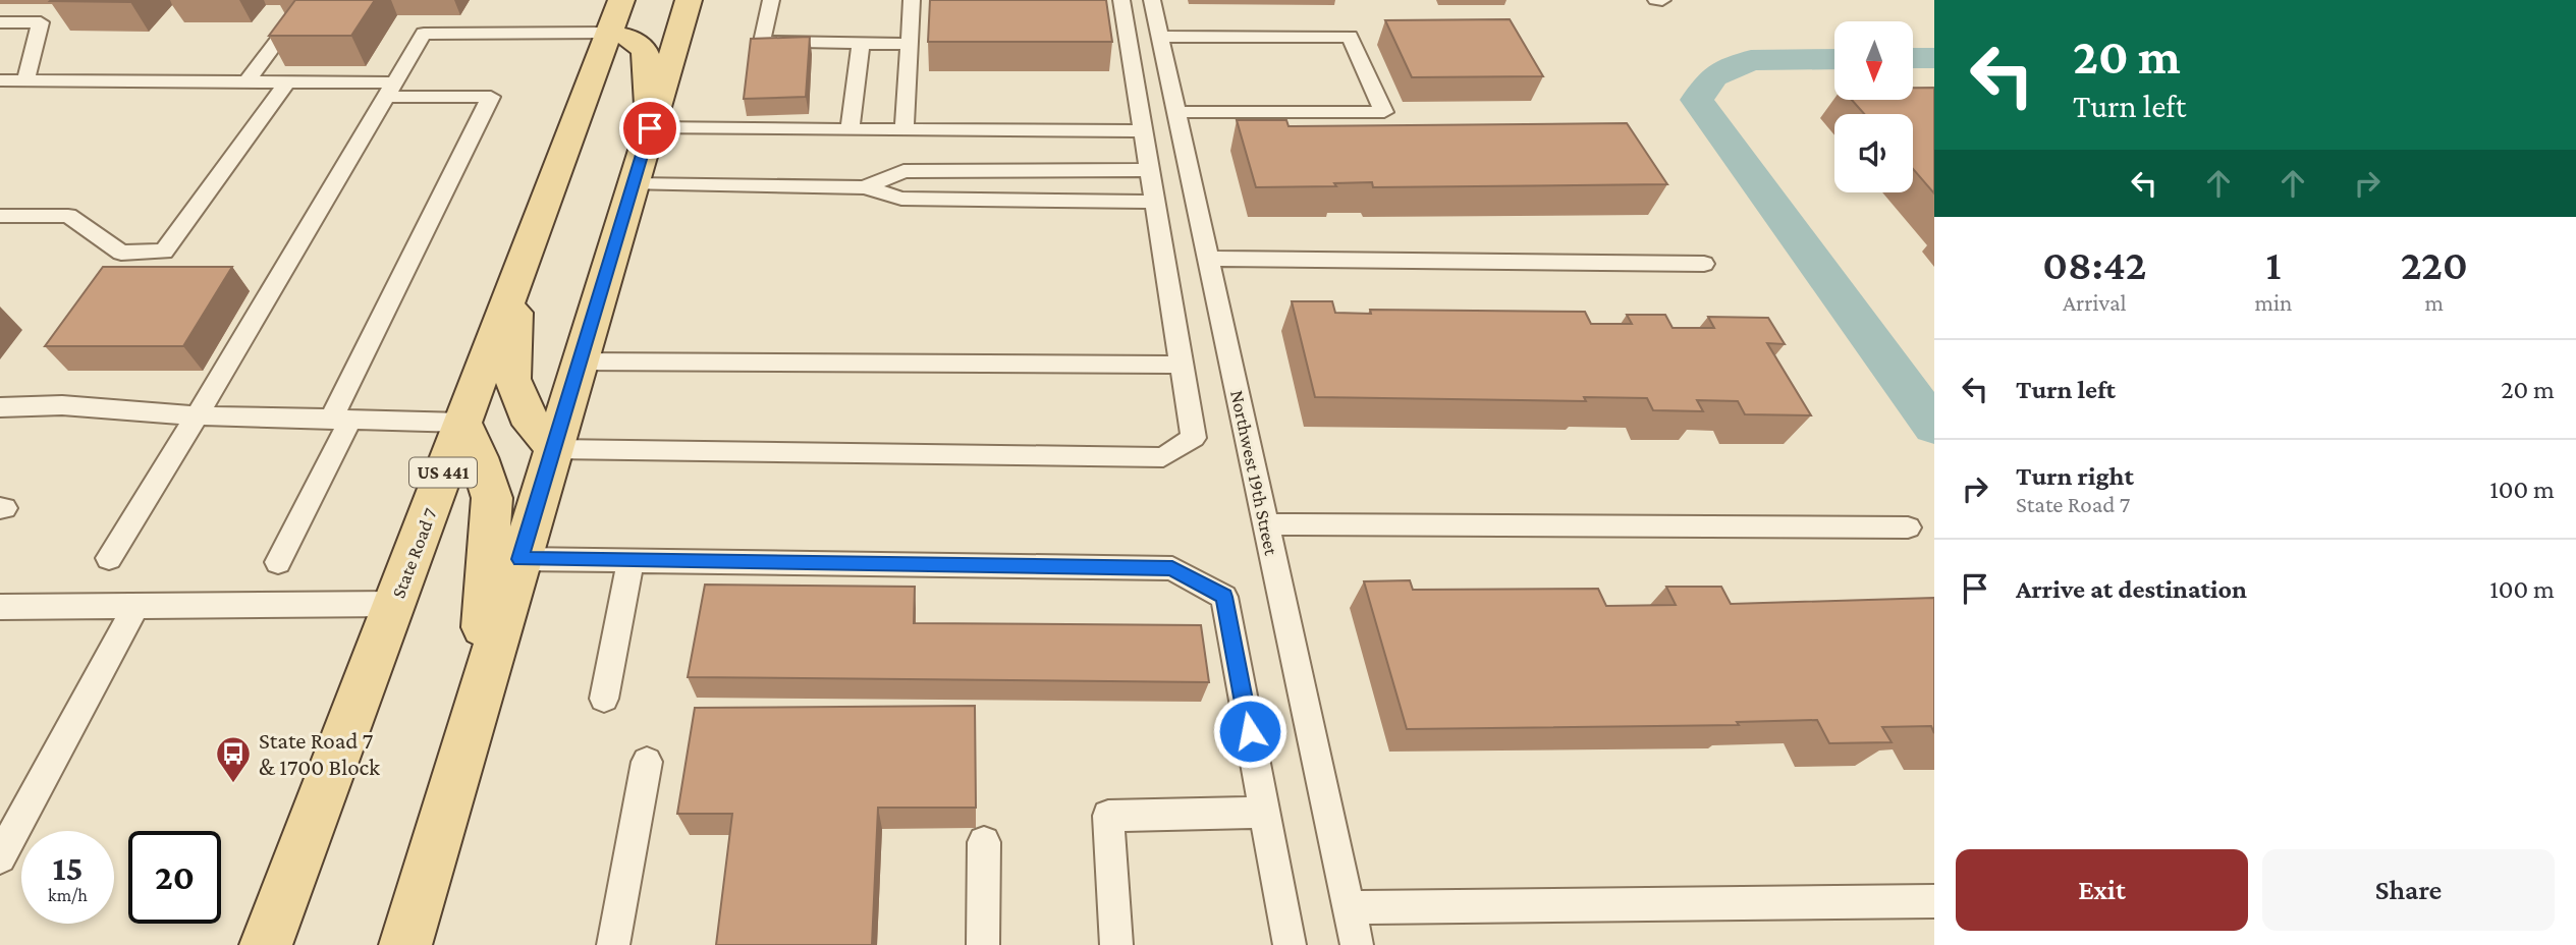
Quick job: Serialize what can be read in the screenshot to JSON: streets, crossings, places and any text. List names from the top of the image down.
{
  "streets": {
    "main road": ["US 441", "State Road 7"],
    "lane": ["Northwest 19th Street"]
  },
  "places": {
    "bus stop": ["State Road 7 & 1700 Block"]
  },
  "north": "bottom",
  "page": {
    "turn": ["20 m", "Turn left"],
    "eta": [
      "08:42",
      "Arrival",
      "1",
      "min",
      "220",
      "m"
    ],
    "list": [
      {
        "name": "Turn left",
        "value": "20 m"
      },
      {
        "name": "Turn right",
        "note": "State Road 7",
        "value": "100 m"
      },
      {
        "name": "Arrive at destination",
        "value": "100 m"
      }
    ],
    "speed": "15 km/h",
    "limit": "20",
    "buttons": ["Exit", "Share"]
  }
}
